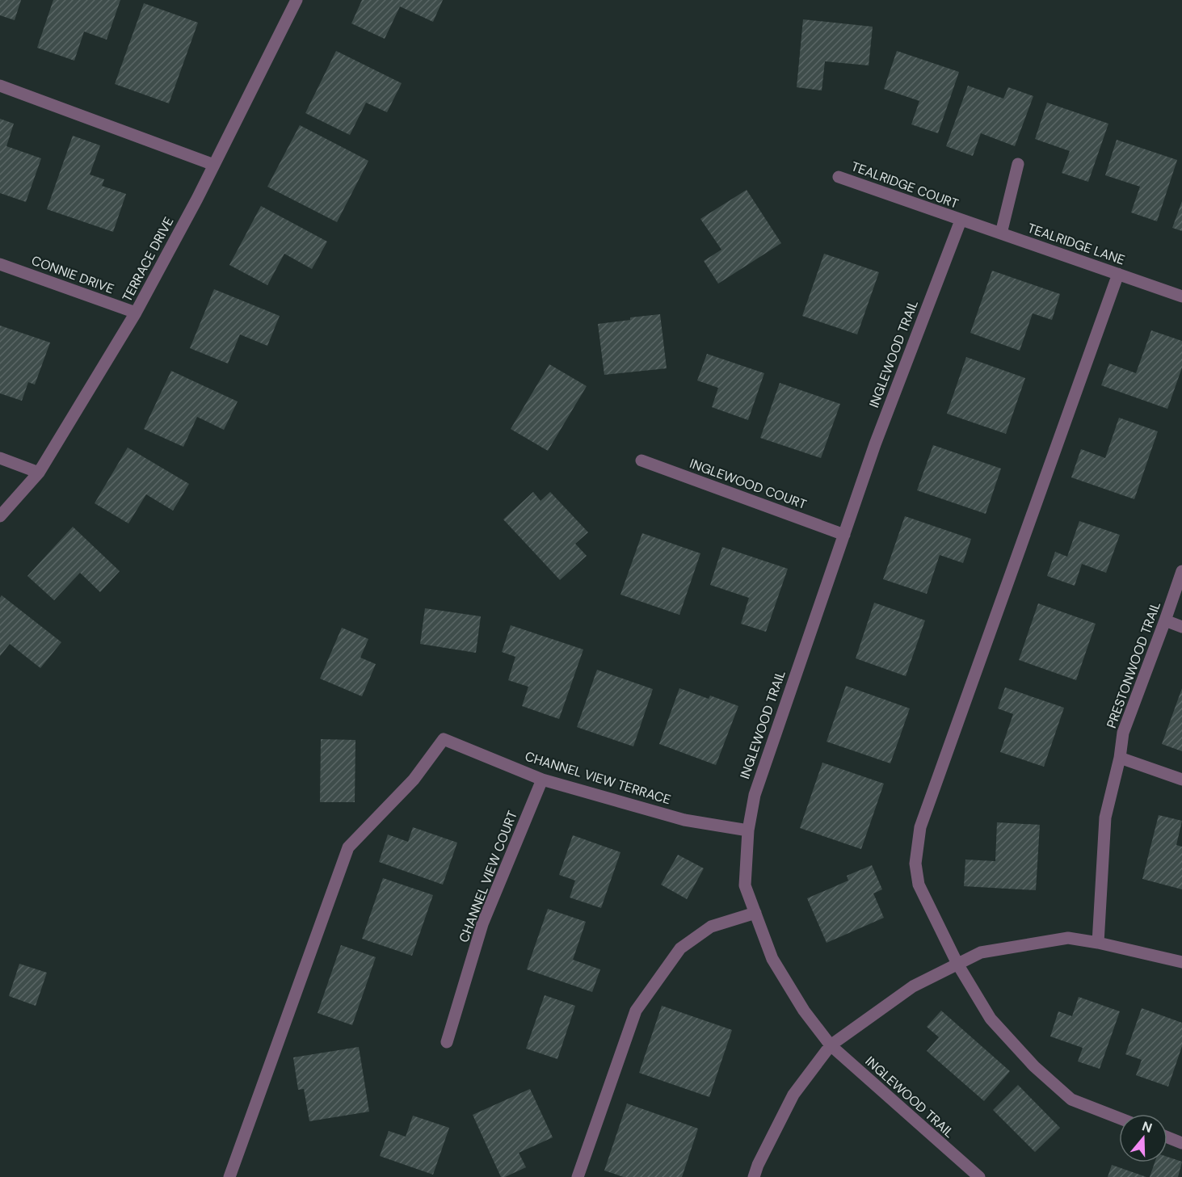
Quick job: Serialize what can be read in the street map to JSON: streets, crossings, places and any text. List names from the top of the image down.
{
  "streets": {
    "street": [
      "TEALRIDGE COURT",
      "TEALRIDGE LANE",
      "TERRACE DRIVE",
      "CONNIE DRIVE",
      "INGLEWOOD TRAIL",
      "INGLEWOOD COURT",
      "PRESTONWOOD TRAIL",
      "CHANNEL VIEW TERRACE",
      "CHANNEL VIEW COURT"
    ]
  },
  "crossings": [
    ["TEALRIDGE COURT", "TEALRIDGE LANE"],
    ["TEALRIDGE COURT", "INGLEWOOD TRAIL"],
    ["TEALRIDGE LANE", "INGLEWOOD TRAIL"],
    ["TERRACE DRIVE", "CONNIE DRIVE"],
    ["INGLEWOOD TRAIL", "INGLEWOOD COURT"],
    ["INGLEWOOD TRAIL", "CHANNEL VIEW TERRACE"],
    ["CHANNEL VIEW TERRACE", "CHANNEL VIEW COURT"]
  ],
  "north": "top"
}
